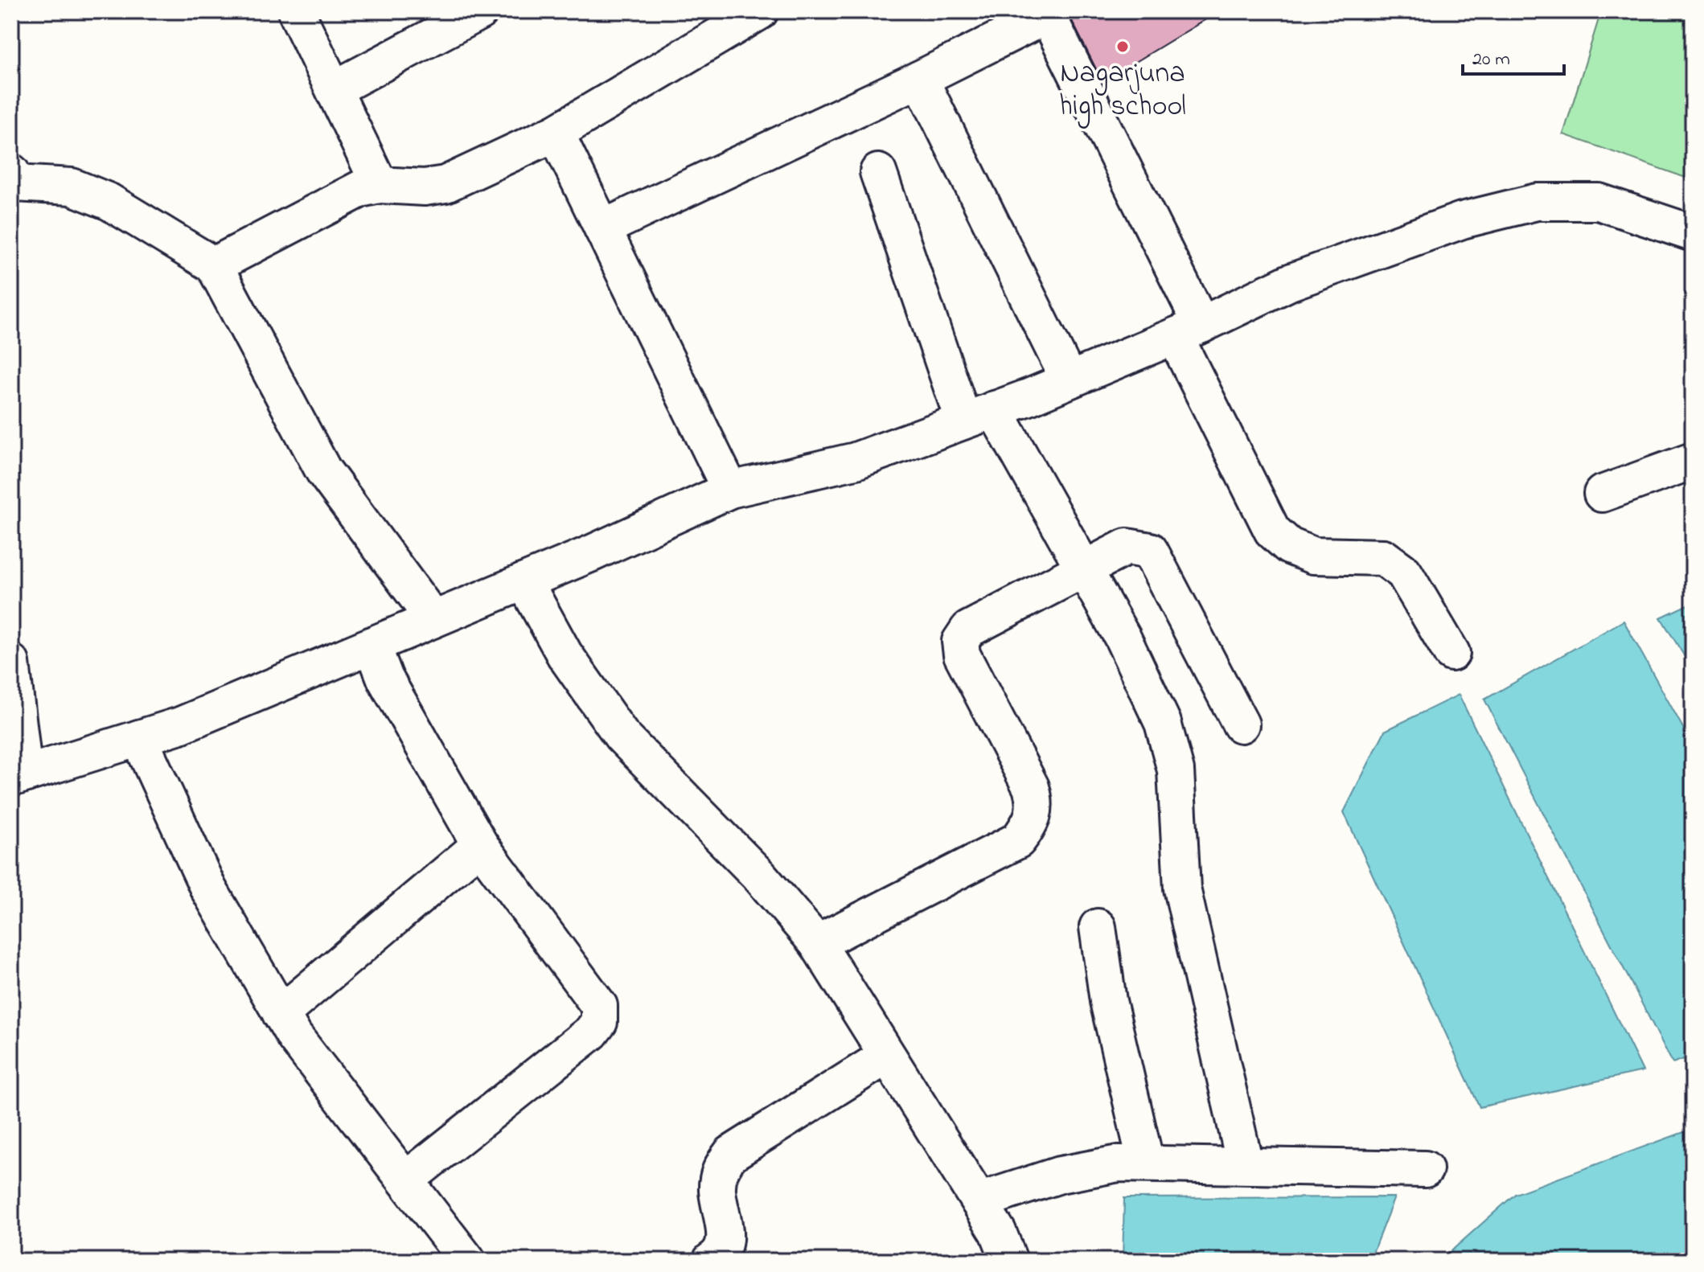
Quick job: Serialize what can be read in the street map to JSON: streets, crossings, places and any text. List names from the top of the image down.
{
  "places": ["Nagarjuna high school"],
  "scale_bar": "20 m"
}
